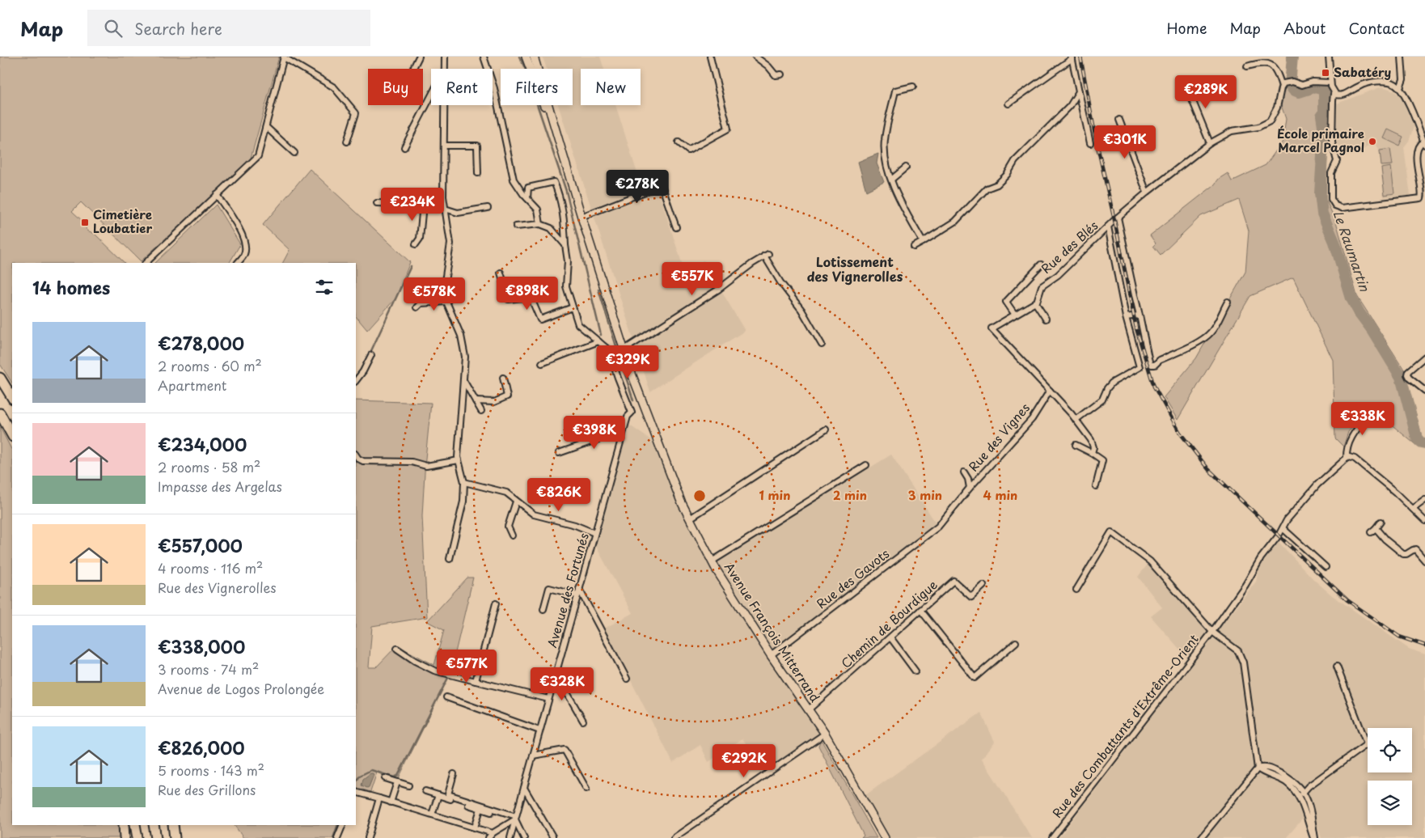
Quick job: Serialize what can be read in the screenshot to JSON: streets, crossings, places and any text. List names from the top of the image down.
{
  "streets": {
    "main road": ["Avenue François Mitterrand"],
    "street": [
      "Rue des Blés",
      "Rue des Vignes",
      "Rue des Gavots",
      "Avenue des Fortunés",
      "Chemin de Bourdigue",
      "Rue des Combattants d'Extrême-Orient"
    ]
  },
  "crossings": [
    ["Rue des Vignes", "Rue des Gavots"],
    ["Rue des Gavots", "Avenue François Mitterrand"],
    ["Chemin de Bourdigue", "Avenue François Mitterrand"]
  ],
  "districts": ["Lotissement des Vignerolles"],
  "water": ["Le Raumartin"],
  "places": {
    "transit": ["Sabatéry", "Cimetière Loubatier"],
    "other": ["École primaire Marcel Pagnol"]
  },
  "page": {
    "header": "Map",
    "search": "Search here",
    "nav": [
      "Home",
      "Map",
      "About",
      "Contact"
    ],
    "chip": [
      "Buy",
      "Rent",
      "Filters",
      "New"
    ],
    "price": [
      "€289K",
      "€301K",
      "€278K",
      "€234K",
      "€557K",
      "€898K",
      "€578K",
      "€329K",
      "€338K",
      "€398K",
      "€826K",
      "€577K",
      "€328K",
      "€292K"
    ],
    "heading": "14 homes",
    "list": [
      {
        "name": "€278,000",
        "note": "2 rooms · 60 m² · Apartment"
      },
      {
        "name": "€234,000",
        "note": "2 rooms · 58 m² · Impasse des Argelas"
      },
      {
        "name": "€557,000",
        "note": "4 rooms · 116 m² · Rue des Vignerolles"
      },
      {
        "name": "€338,000",
        "note": "3 rooms · 74 m² · Avenue de Logos Prolongée"
      },
      {
        "name": "€826,000",
        "note": "5 rooms · 143 m² · Rue des Grillons"
      }
    ]
  },
  "rings": [
    "1 min",
    "2 min",
    "3 min",
    "4 min"
  ]
}
